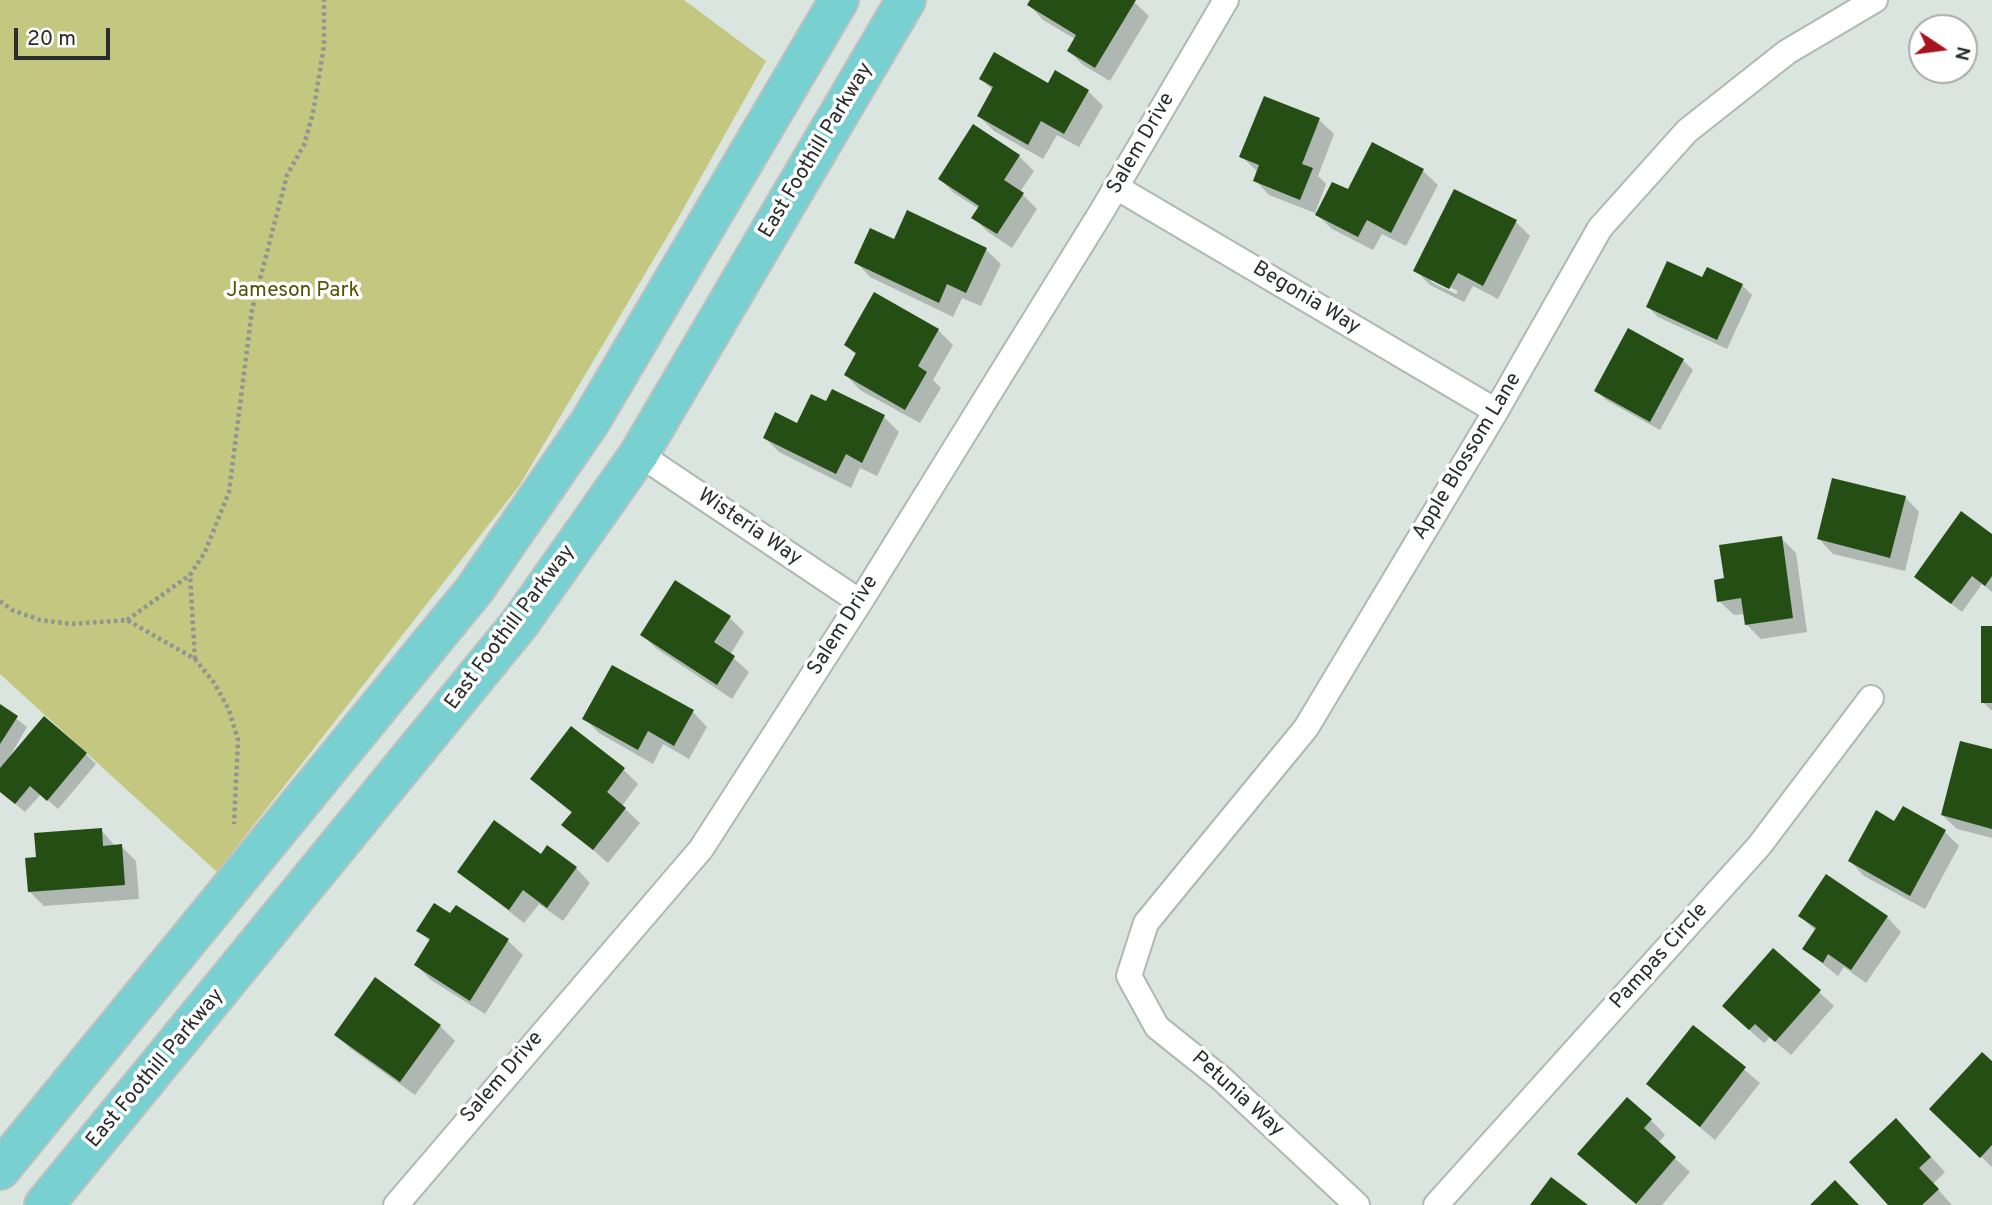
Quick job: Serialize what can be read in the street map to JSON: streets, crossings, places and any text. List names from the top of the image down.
{
  "streets": {
    "main road": ["East Foothill Parkway"],
    "street": [
      "Salem Drive",
      "Begonia Way",
      "Apple Blossom Lane",
      "Wisteria Way",
      "Pampas Circle",
      "Petunia Way"
    ]
  },
  "crossings": [
    ["Salem Drive", "Begonia Way"],
    ["Salem Drive", "Wisteria Way"],
    ["East Foothill Parkway", "Wisteria Way"],
    ["Begonia Way", "Apple Blossom Lane"],
    ["Apple Blossom Lane", "Petunia Way"]
  ],
  "parks": ["Jameson Park"],
  "scale_bar": "20 m",
  "north": "right"
}
